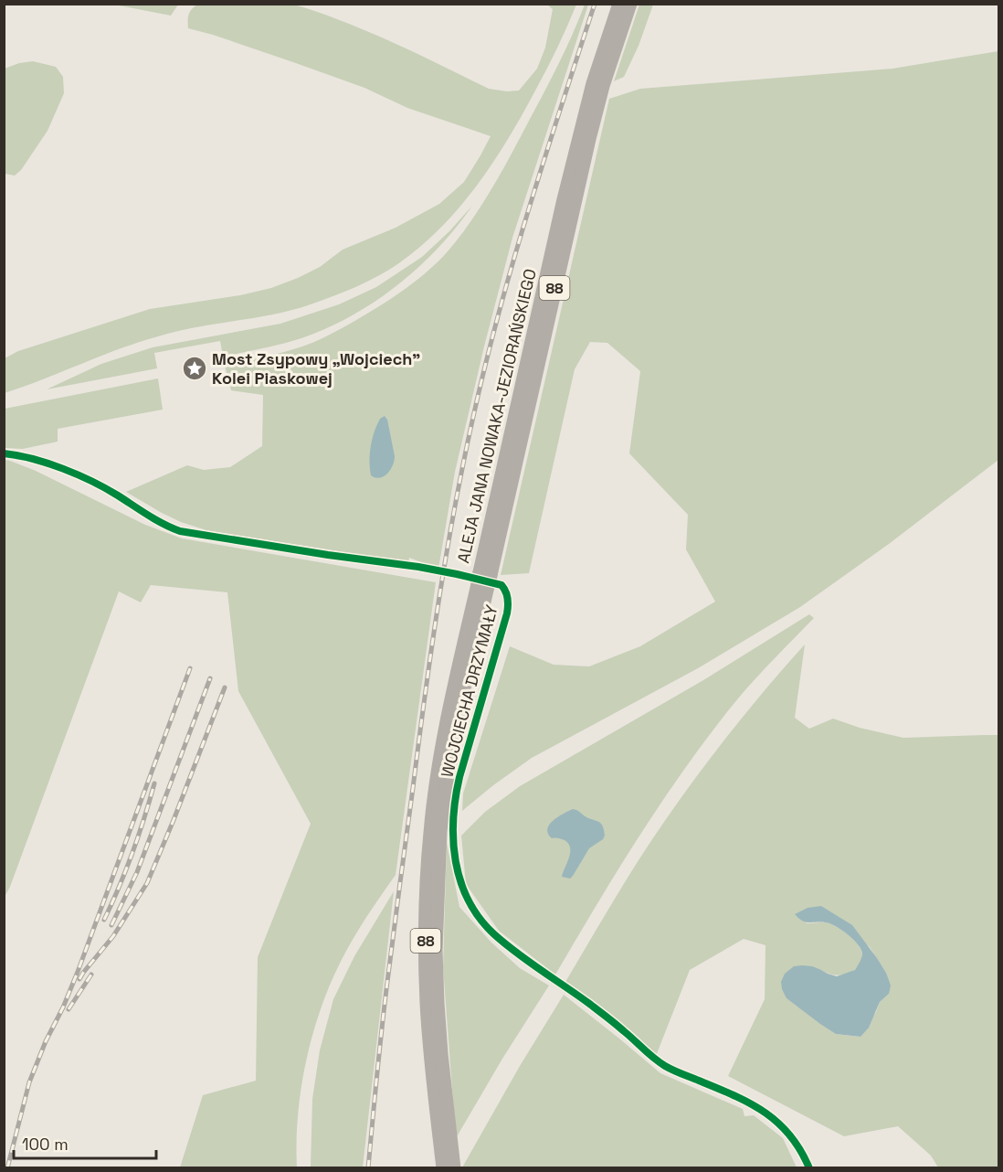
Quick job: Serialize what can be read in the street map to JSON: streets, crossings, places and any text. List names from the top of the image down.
{
  "streets": {
    "main road": ["88", "ALEJA JANA NOWAKA-JEZIORAŃSKIEGO"],
    "street": ["WOJCIECHA DRZYMAŁY"]
  },
  "places": {
    "place": ["Most Zsypowy „Wojciech” Kolei Piaskowej"]
  },
  "scale_bar": "100 m"
}
